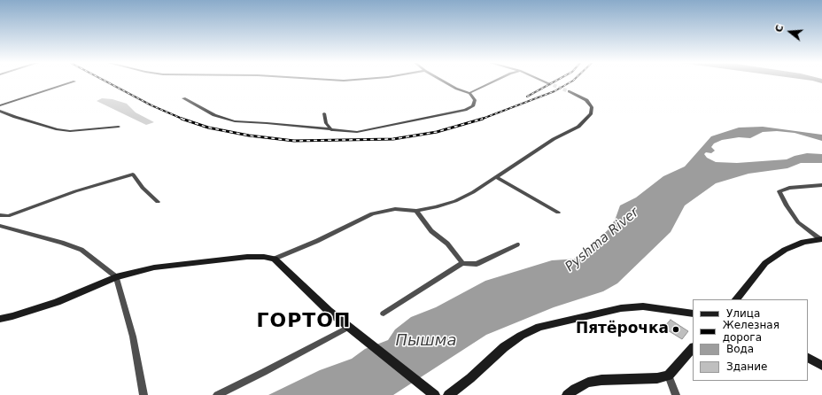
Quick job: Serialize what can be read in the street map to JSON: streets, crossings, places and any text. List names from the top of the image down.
{
  "districts": ["ГОРТОП"],
  "water": ["Pyshma River", "Пышма"],
  "places": ["Пятёрочка"],
  "legend": [
    "Улица",
    "Железная дорога",
    "Вода",
    "Здание"
  ],
  "north": "left"
}
